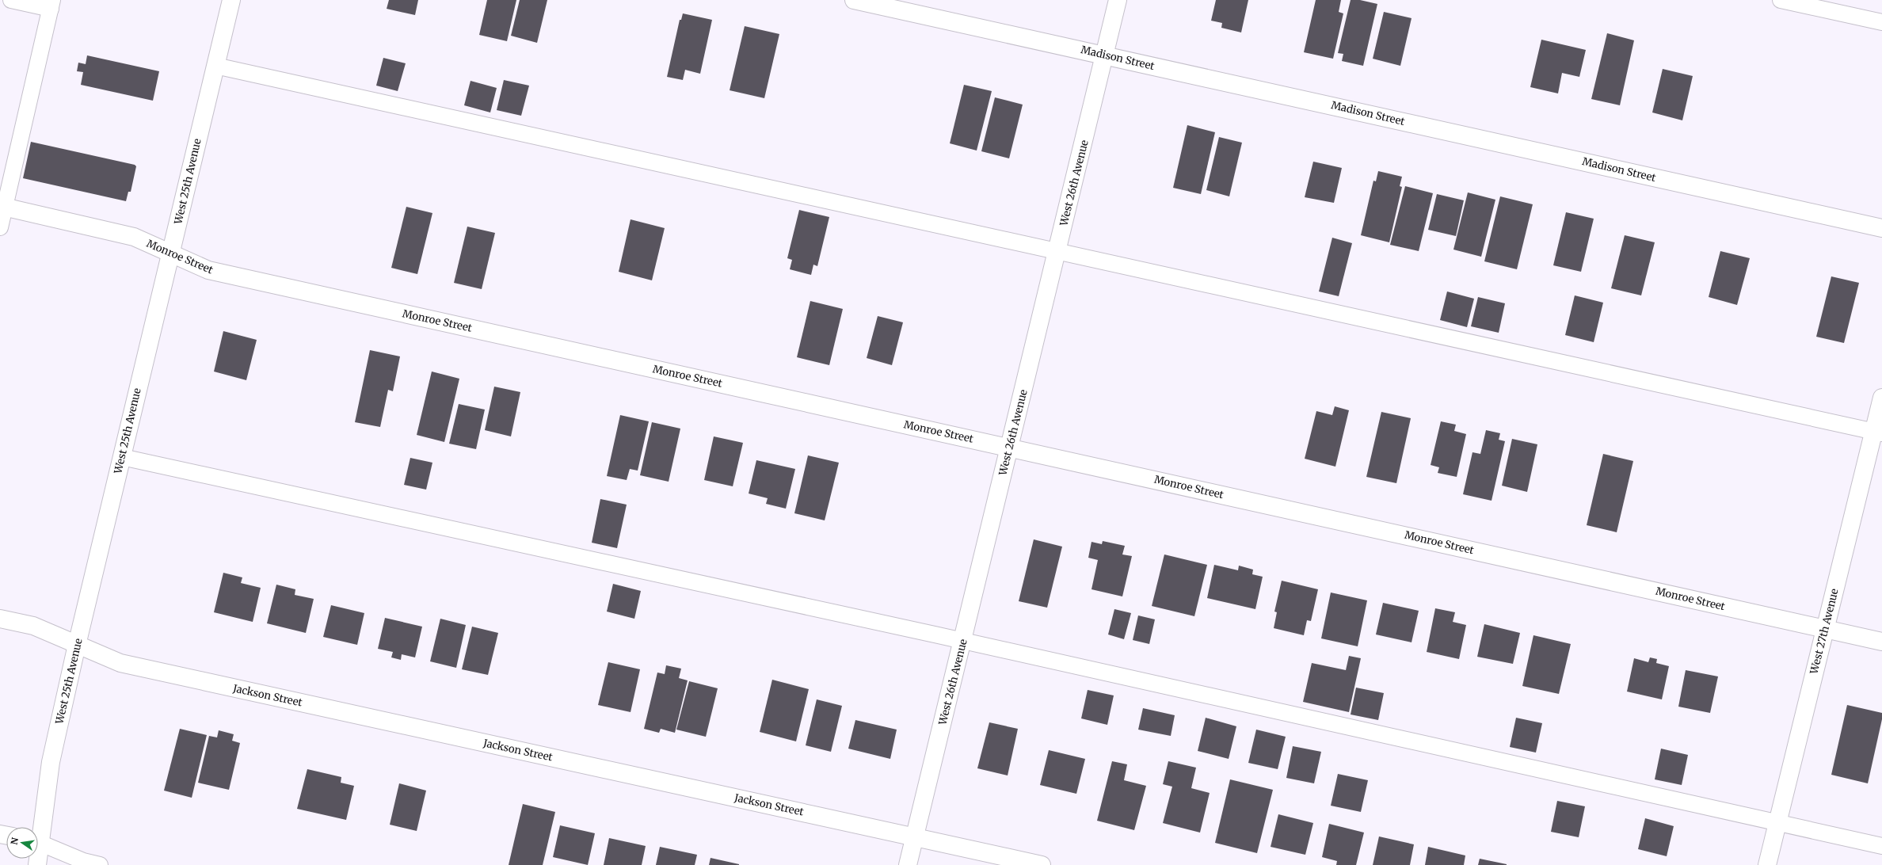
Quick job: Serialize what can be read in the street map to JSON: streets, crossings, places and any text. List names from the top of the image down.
{
  "streets": {
    "street": [
      "Madison Street",
      "West 25th Avenue",
      "West 26th Avenue",
      "Monroe Street",
      "West 27th Avenue",
      "Jackson Street"
    ]
  },
  "crossings": [
    ["Madison Street", "West 26th Avenue"],
    ["West 25th Avenue", "Monroe Street"],
    ["West 25th Avenue", "Jackson Street"],
    ["West 26th Avenue", "Monroe Street"],
    ["West 26th Avenue", "Jackson Street"],
    ["Monroe Street", "West 27th Avenue"]
  ],
  "north": "left"
}
